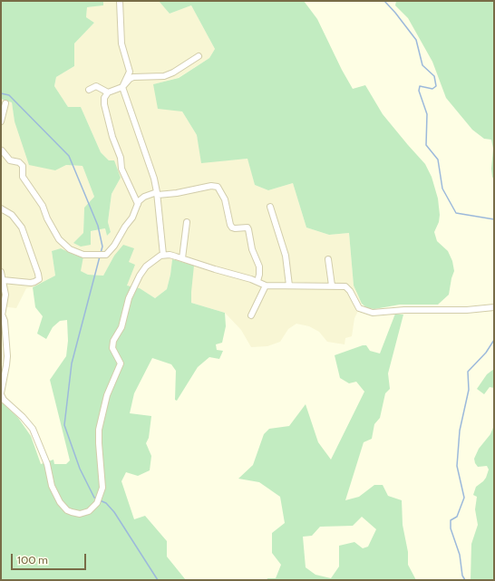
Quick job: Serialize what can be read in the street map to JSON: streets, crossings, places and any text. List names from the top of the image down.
{
  "scale_bar": "100 m"
}
